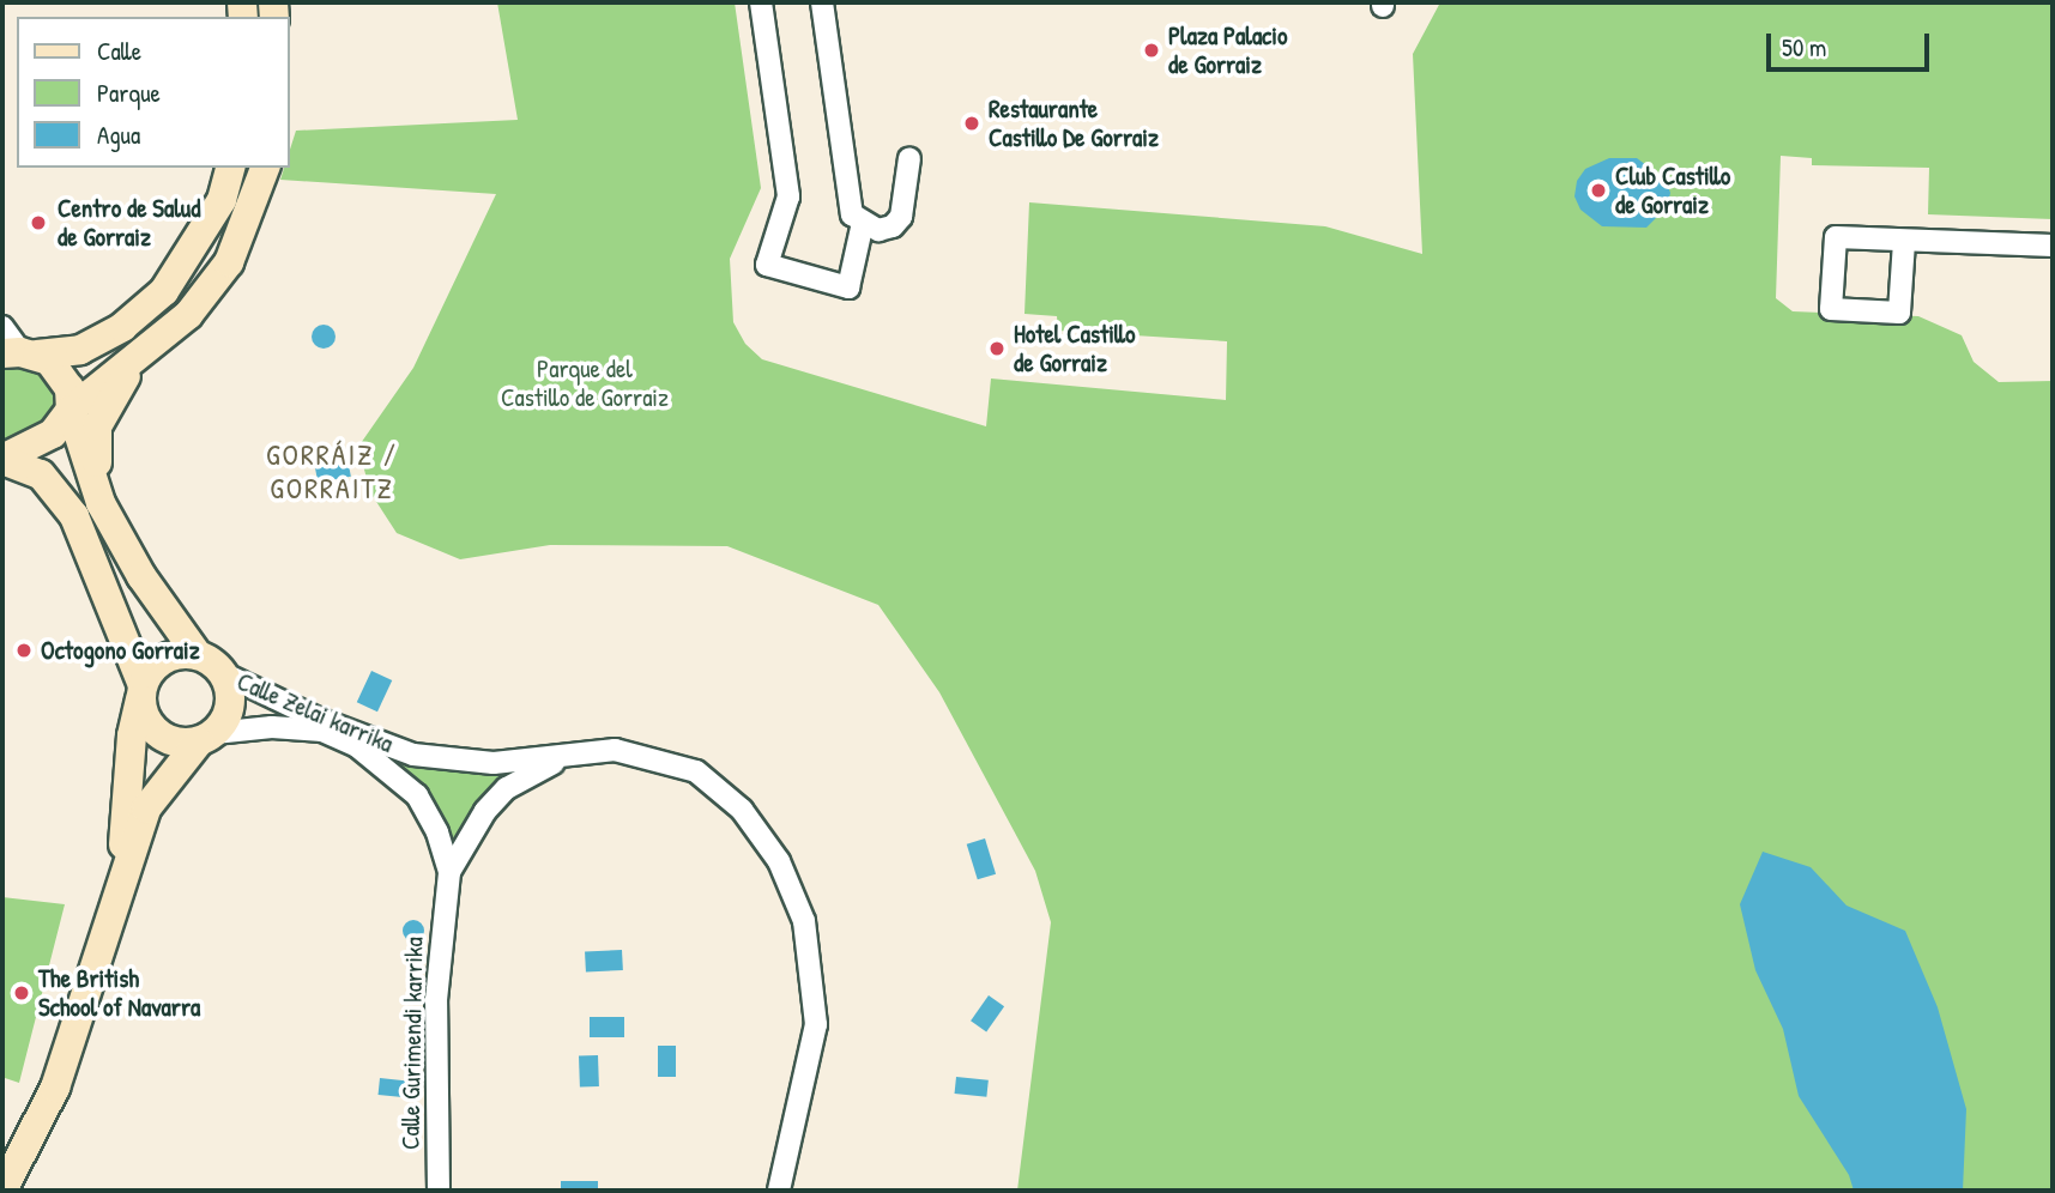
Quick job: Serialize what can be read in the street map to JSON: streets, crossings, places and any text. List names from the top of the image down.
{
  "streets": {
    "street": ["Calle Zelai karrika", "Calle Gurimendi karrika"]
  },
  "crossings": [
    ["Calle Zelai karrika", "Calle Gurimendi karrika"]
  ],
  "districts": ["GORRÁIZ / GORRAITZ"],
  "parks": ["Parque del Castillo de Gorraiz"],
  "places": [
    "Plaza Palacio de Gorraiz",
    "Restaurante Castillo De Gorraiz",
    "Club Castillo de Gorraiz",
    "Centro de Salud de Gorraiz",
    "Hotel Castillo de Gorraiz",
    "Octogono Gorraiz",
    "The British School of Navarra"
  ],
  "legend": ["Calle", "Parque", "Agua"],
  "scale_bar": "50 m"
}
